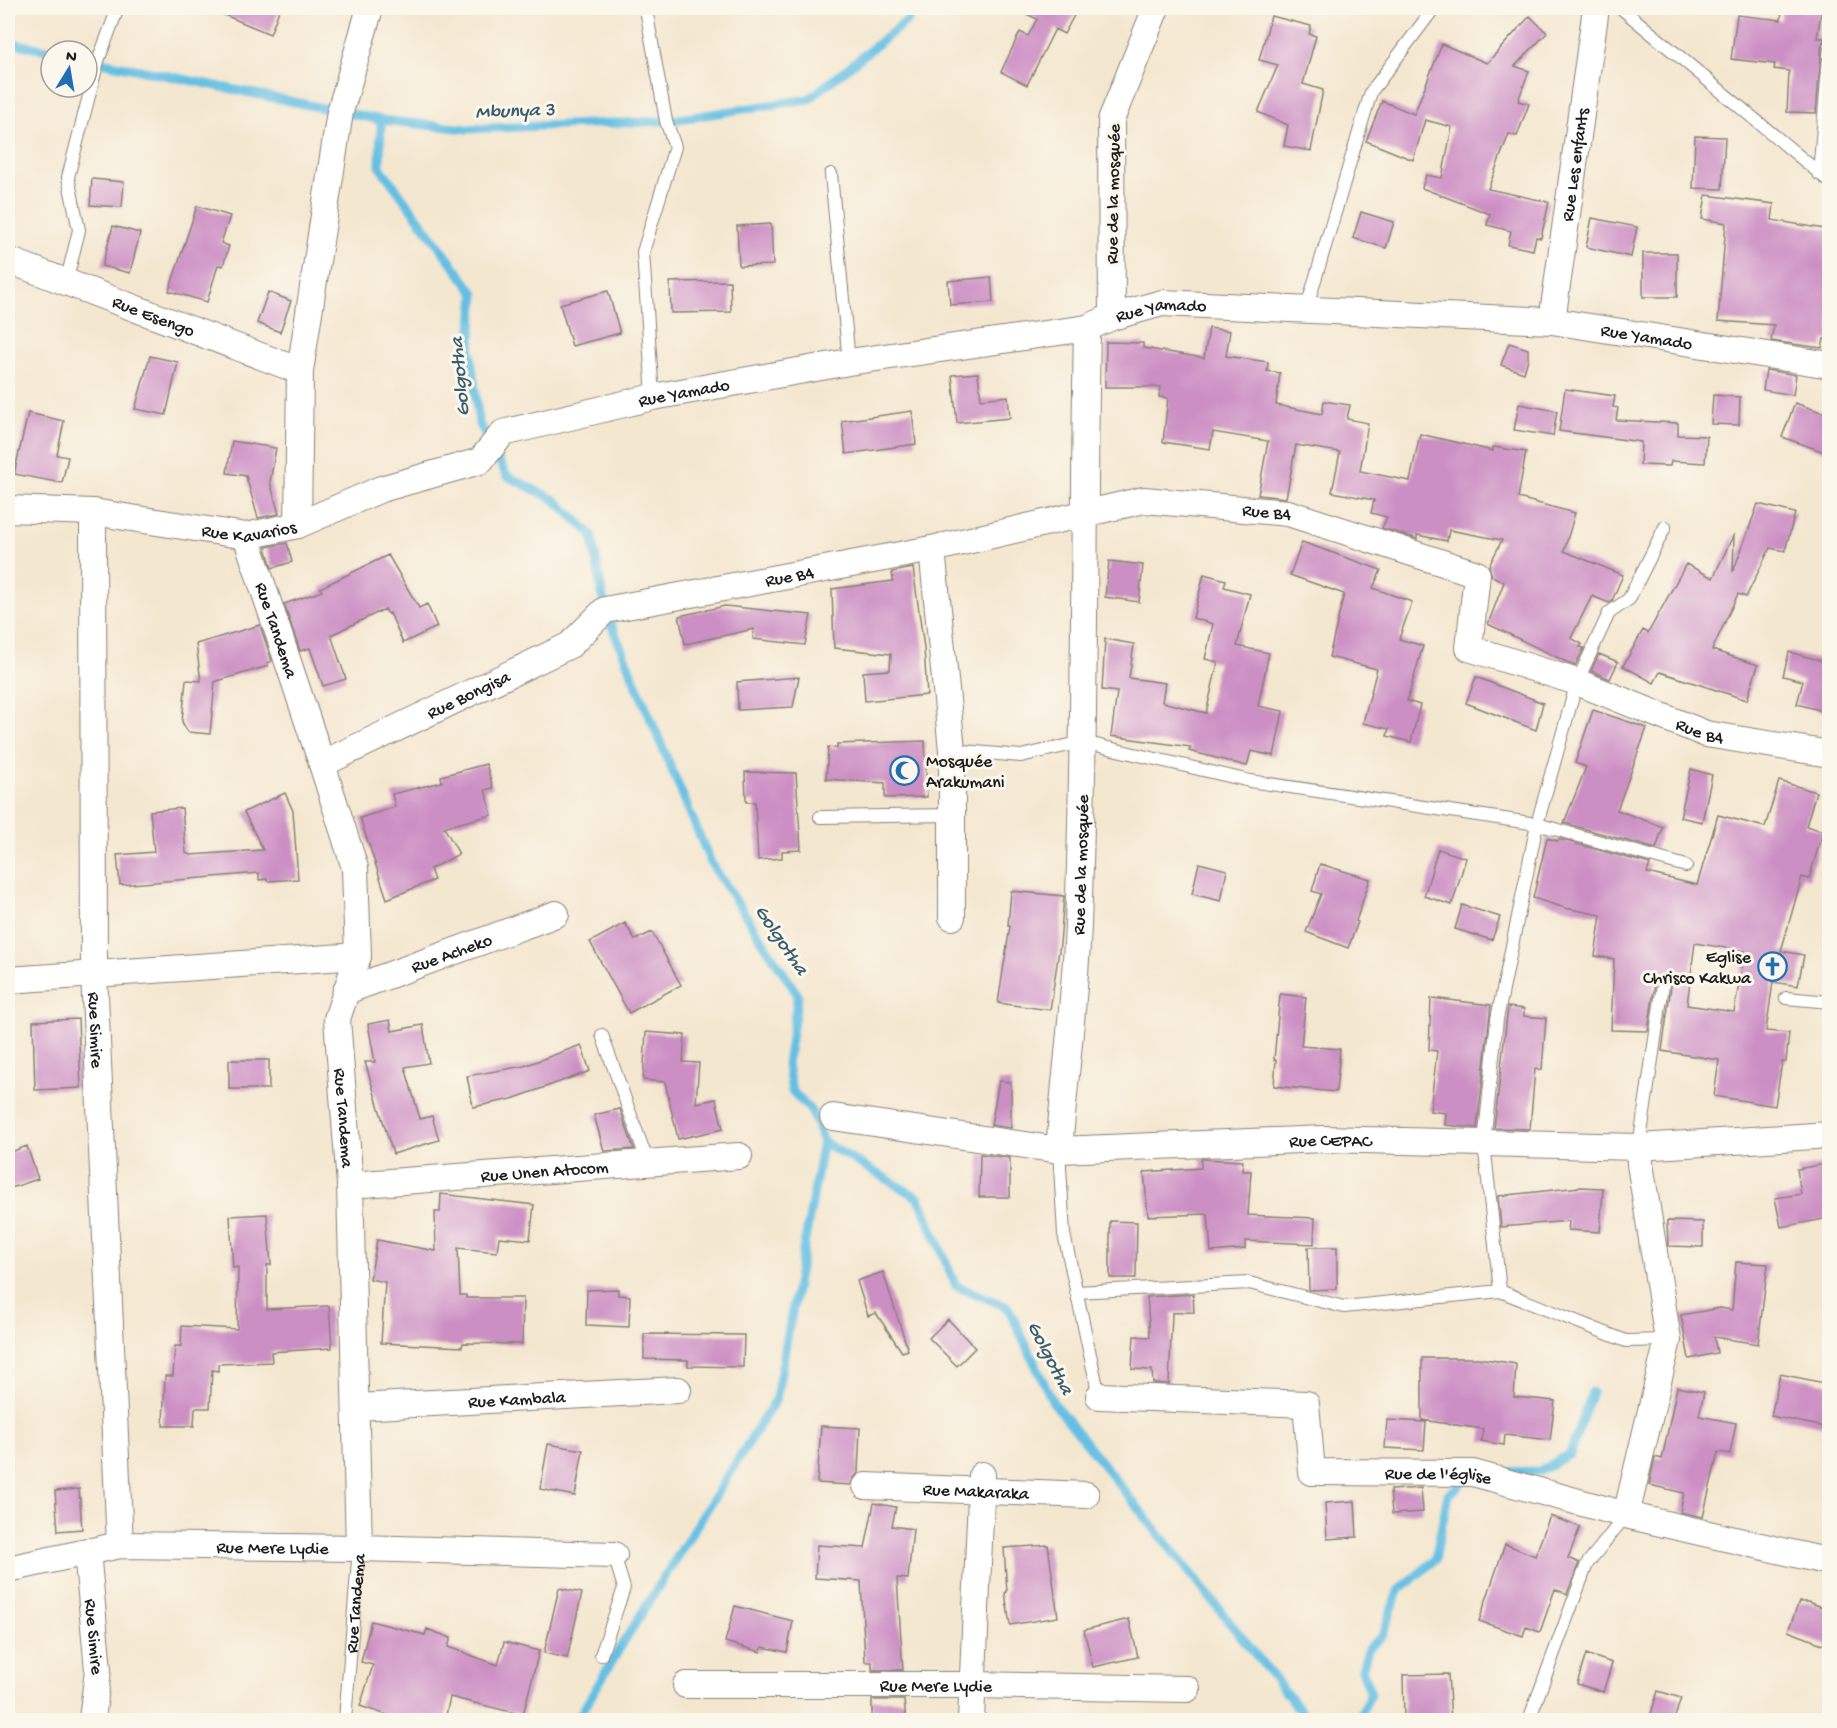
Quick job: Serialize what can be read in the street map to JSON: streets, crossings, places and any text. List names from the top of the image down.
{
  "streets": {
    "street": [
      "Rue Les enfants",
      "Rue de la mosquée",
      "Rue Yamado",
      "Rue Esengo",
      "Rue B4",
      "Rue Kavarios",
      "Rue Tandema",
      "Rue Bongisa",
      "Rue Acheko",
      "Rue Simire",
      "Rue CEPAC",
      "Rue Unen Atocom",
      "Rue Kambala",
      "Rue de l'église",
      "Rue Makaraka",
      "Rue Mere Lydie"
    ]
  },
  "crossings": [
    ["Rue Les enfants", "Rue Yamado"],
    ["Rue de la mosquée", "Rue Yamado"],
    ["Rue de la mosquée", "Rue B4"],
    ["Rue de la mosquée", "Rue CEPAC"],
    ["Rue de la mosquée", "Rue de l'église"],
    ["Rue Yamado", "Rue Kavarios"],
    ["Rue B4", "Rue Bongisa"],
    ["Rue Kavarios", "Rue Tandema"],
    ["Rue Kavarios", "Rue Simire"],
    ["Rue Tandema", "Rue Bongisa"],
    ["Rue Tandema", "Rue Acheko"],
    ["Rue Tandema", "Rue Unen Atocom"],
    ["Rue Tandema", "Rue Kambala"],
    ["Rue Tandema", "Rue Mere Lydie"],
    ["Rue Simire", "Rue Mere Lydie"]
  ],
  "water": ["Mbunya 3", "Golgotha"],
  "places": {
    "mosque": ["Mosquée Arakumani"],
    "church": ["Eglise Chrisco Kakwa"]
  },
  "north": "top"
}
